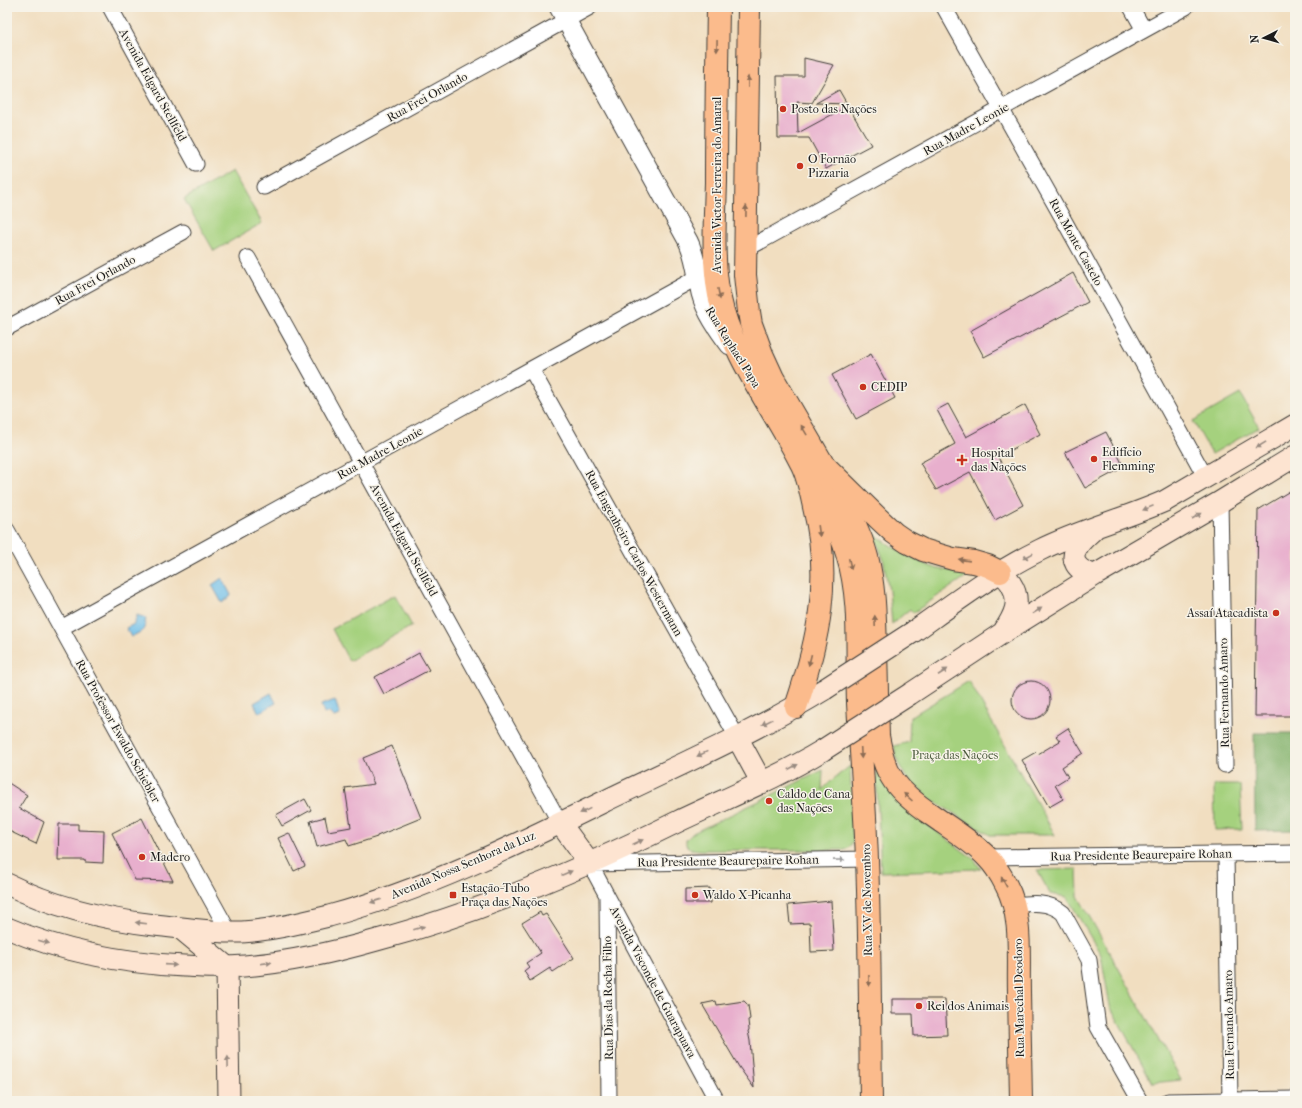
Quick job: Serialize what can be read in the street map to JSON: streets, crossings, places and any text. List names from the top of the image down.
{
  "streets": {
    "main road": [
      "Avenida Victor Ferreira do Amaral",
      "Rua Raphael Papa",
      "Avenida Nossa Senhora da Luz",
      "Rua XV de Novembro",
      "Rua Marechal Deodoro"
    ],
    "street": [
      "Avenida Edgard Stellfeld",
      "Rua Frei Orlando",
      "Rua Madre Leonie",
      "Rua Monte Castelo",
      "Rua Engenheiro Carlos Westermann",
      "Rua Fernando Amaro",
      "Rua Professor Ewaldo Schiebler",
      "Rua Presidente Beaurepaire Rohan",
      "Avenida Visconde de Guarapuava",
      "Rua Dias da Rocha Filho"
    ]
  },
  "crossings": [
    ["Avenida Edgard Stellfeld", "Rua Madre Leonie"],
    ["Avenida Edgard Stellfeld", "Avenida Nossa Senhora da Luz"],
    ["Rua Frei Orlando", "Rua Raphael Papa"],
    ["Rua Madre Leonie", "Rua Monte Castelo"],
    ["Rua Madre Leonie", "Rua Raphael Papa"],
    ["Rua Madre Leonie", "Rua Engenheiro Carlos Westermann"],
    ["Rua Madre Leonie", "Rua Professor Ewaldo Schiebler"],
    ["Avenida Victor Ferreira do Amaral", "Rua Raphael Papa"],
    ["Rua Monte Castelo", "Avenida Nossa Senhora da Luz"],
    ["Rua Raphael Papa", "Rua XV de Novembro"],
    ["Rua Raphael Papa", "Rua Marechal Deodoro"],
    ["Rua Engenheiro Carlos Westermann", "Avenida Nossa Senhora da Luz"],
    ["Rua Fernando Amaro", "Rua Presidente Beaurepaire Rohan"],
    ["Rua Professor Ewaldo Schiebler", "Avenida Nossa Senhora da Luz"],
    ["Rua Presidente Beaurepaire Rohan", "Rua XV de Novembro"],
    ["Rua Presidente Beaurepaire Rohan", "Avenida Visconde de Guarapuava"],
    ["Rua Presidente Beaurepaire Rohan", "Rua Marechal Deodoro"],
    ["Avenida Visconde de Guarapuava", "Rua Dias da Rocha Filho"]
  ],
  "one_way": ["Rua Presidente Beaurepaire Rohan", "Rua XV de Novembro", "Rua Marechal Deodoro"],
  "parks": ["Praça das Nações"],
  "places": {
    "other": [
      "Posto das Nações",
      "O Fornão Pizzaria",
      "CEDIP",
      "Edifício Flemming",
      "Assaí Atacadista",
      "Caldo de Cana das Nações",
      "Madero",
      "Waldo X-Picanha",
      "Rei dos Animais"
    ],
    "health": ["Hospital das Nações"],
    "transit": ["Estação-Tubo Praça das Nações"]
  },
  "north": "left"
}
